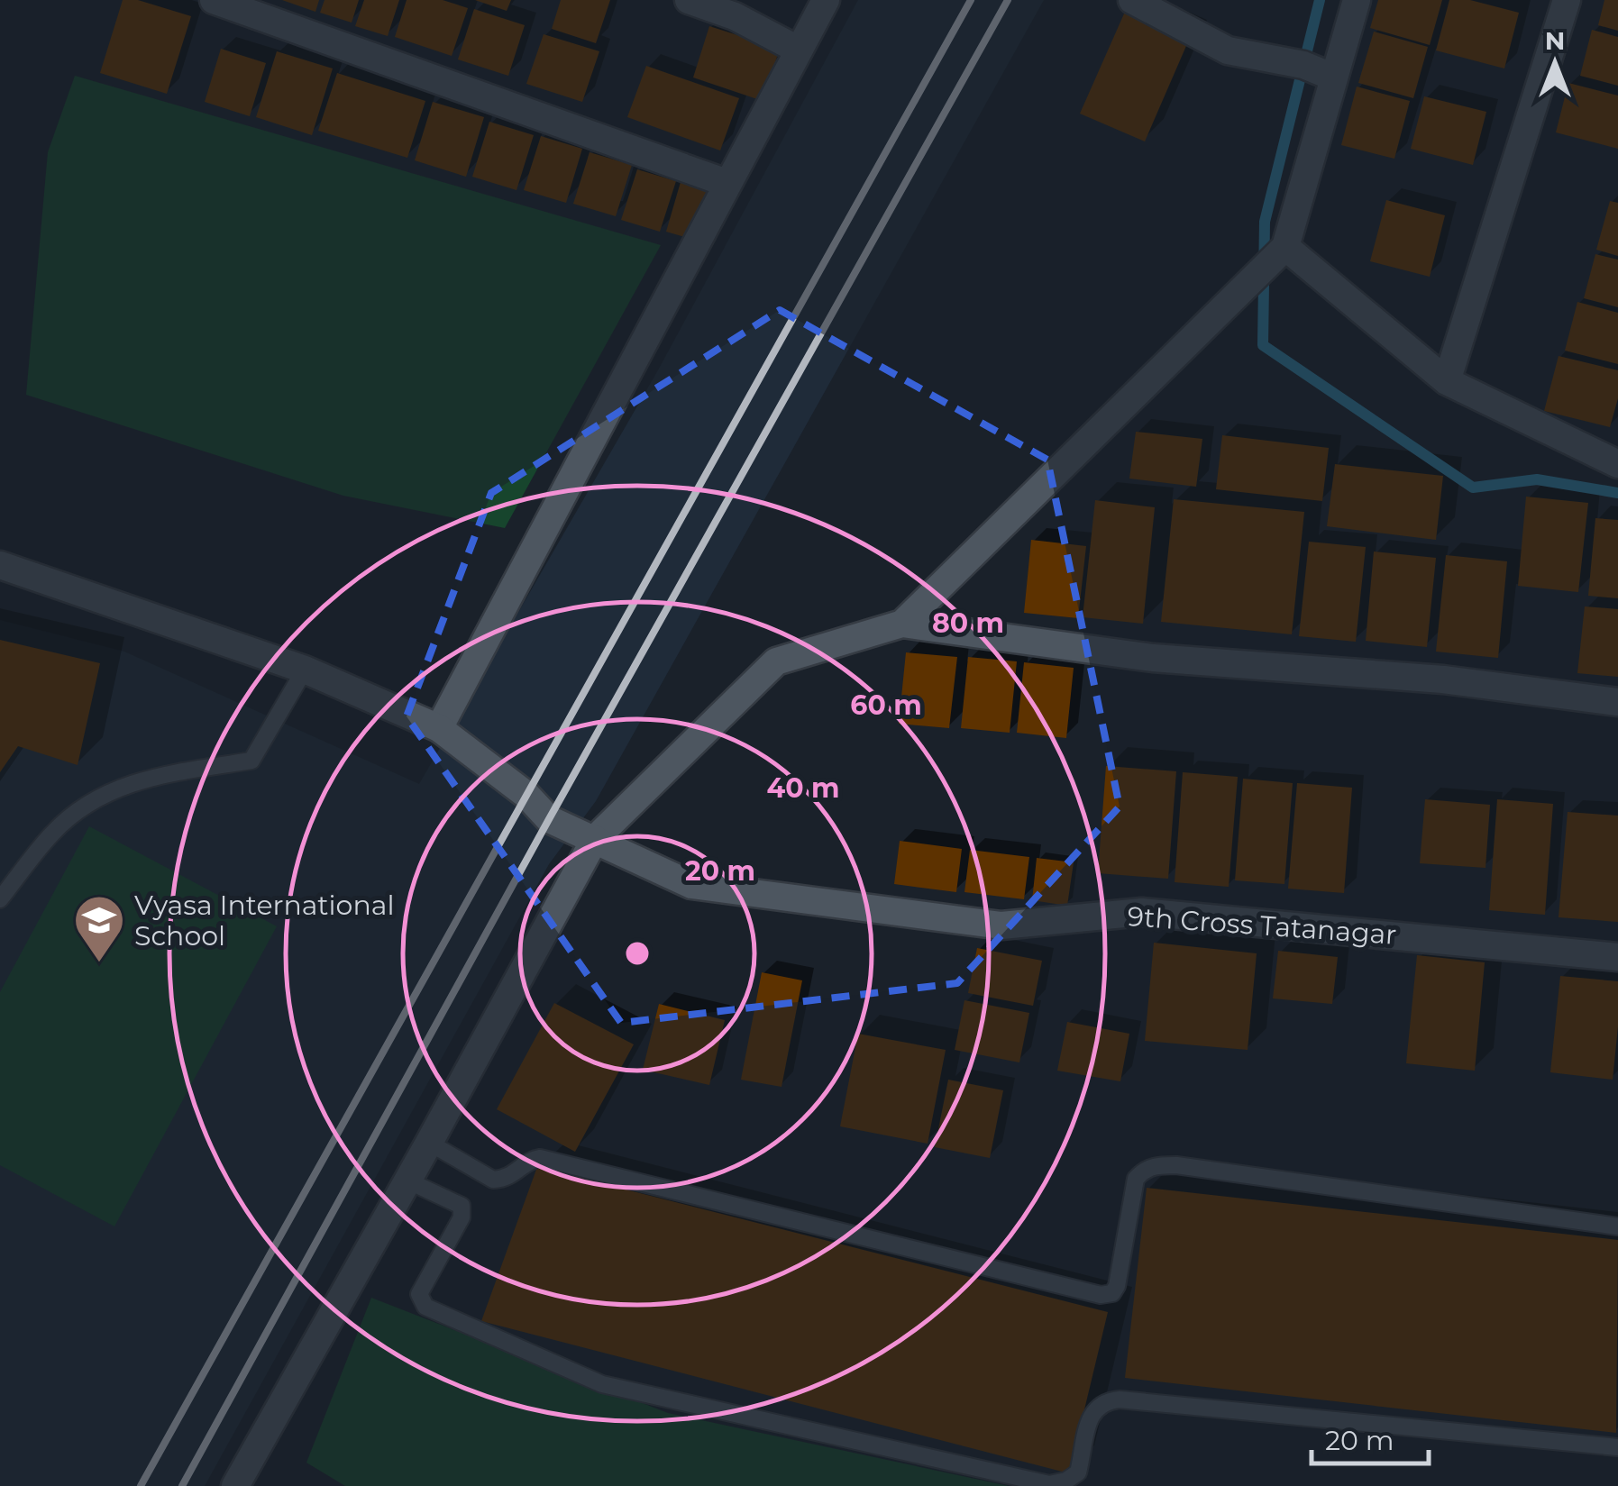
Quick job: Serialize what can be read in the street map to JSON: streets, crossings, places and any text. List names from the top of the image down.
{
  "streets": {
    "street": ["9th Cross Tatanagar"]
  },
  "places": {
    "school or university": ["Vyasa International School"]
  },
  "scale_bar": "20 m",
  "north": "top",
  "rings": [
    "80 m",
    "60 m",
    "40 m",
    "20 m"
  ]
}
